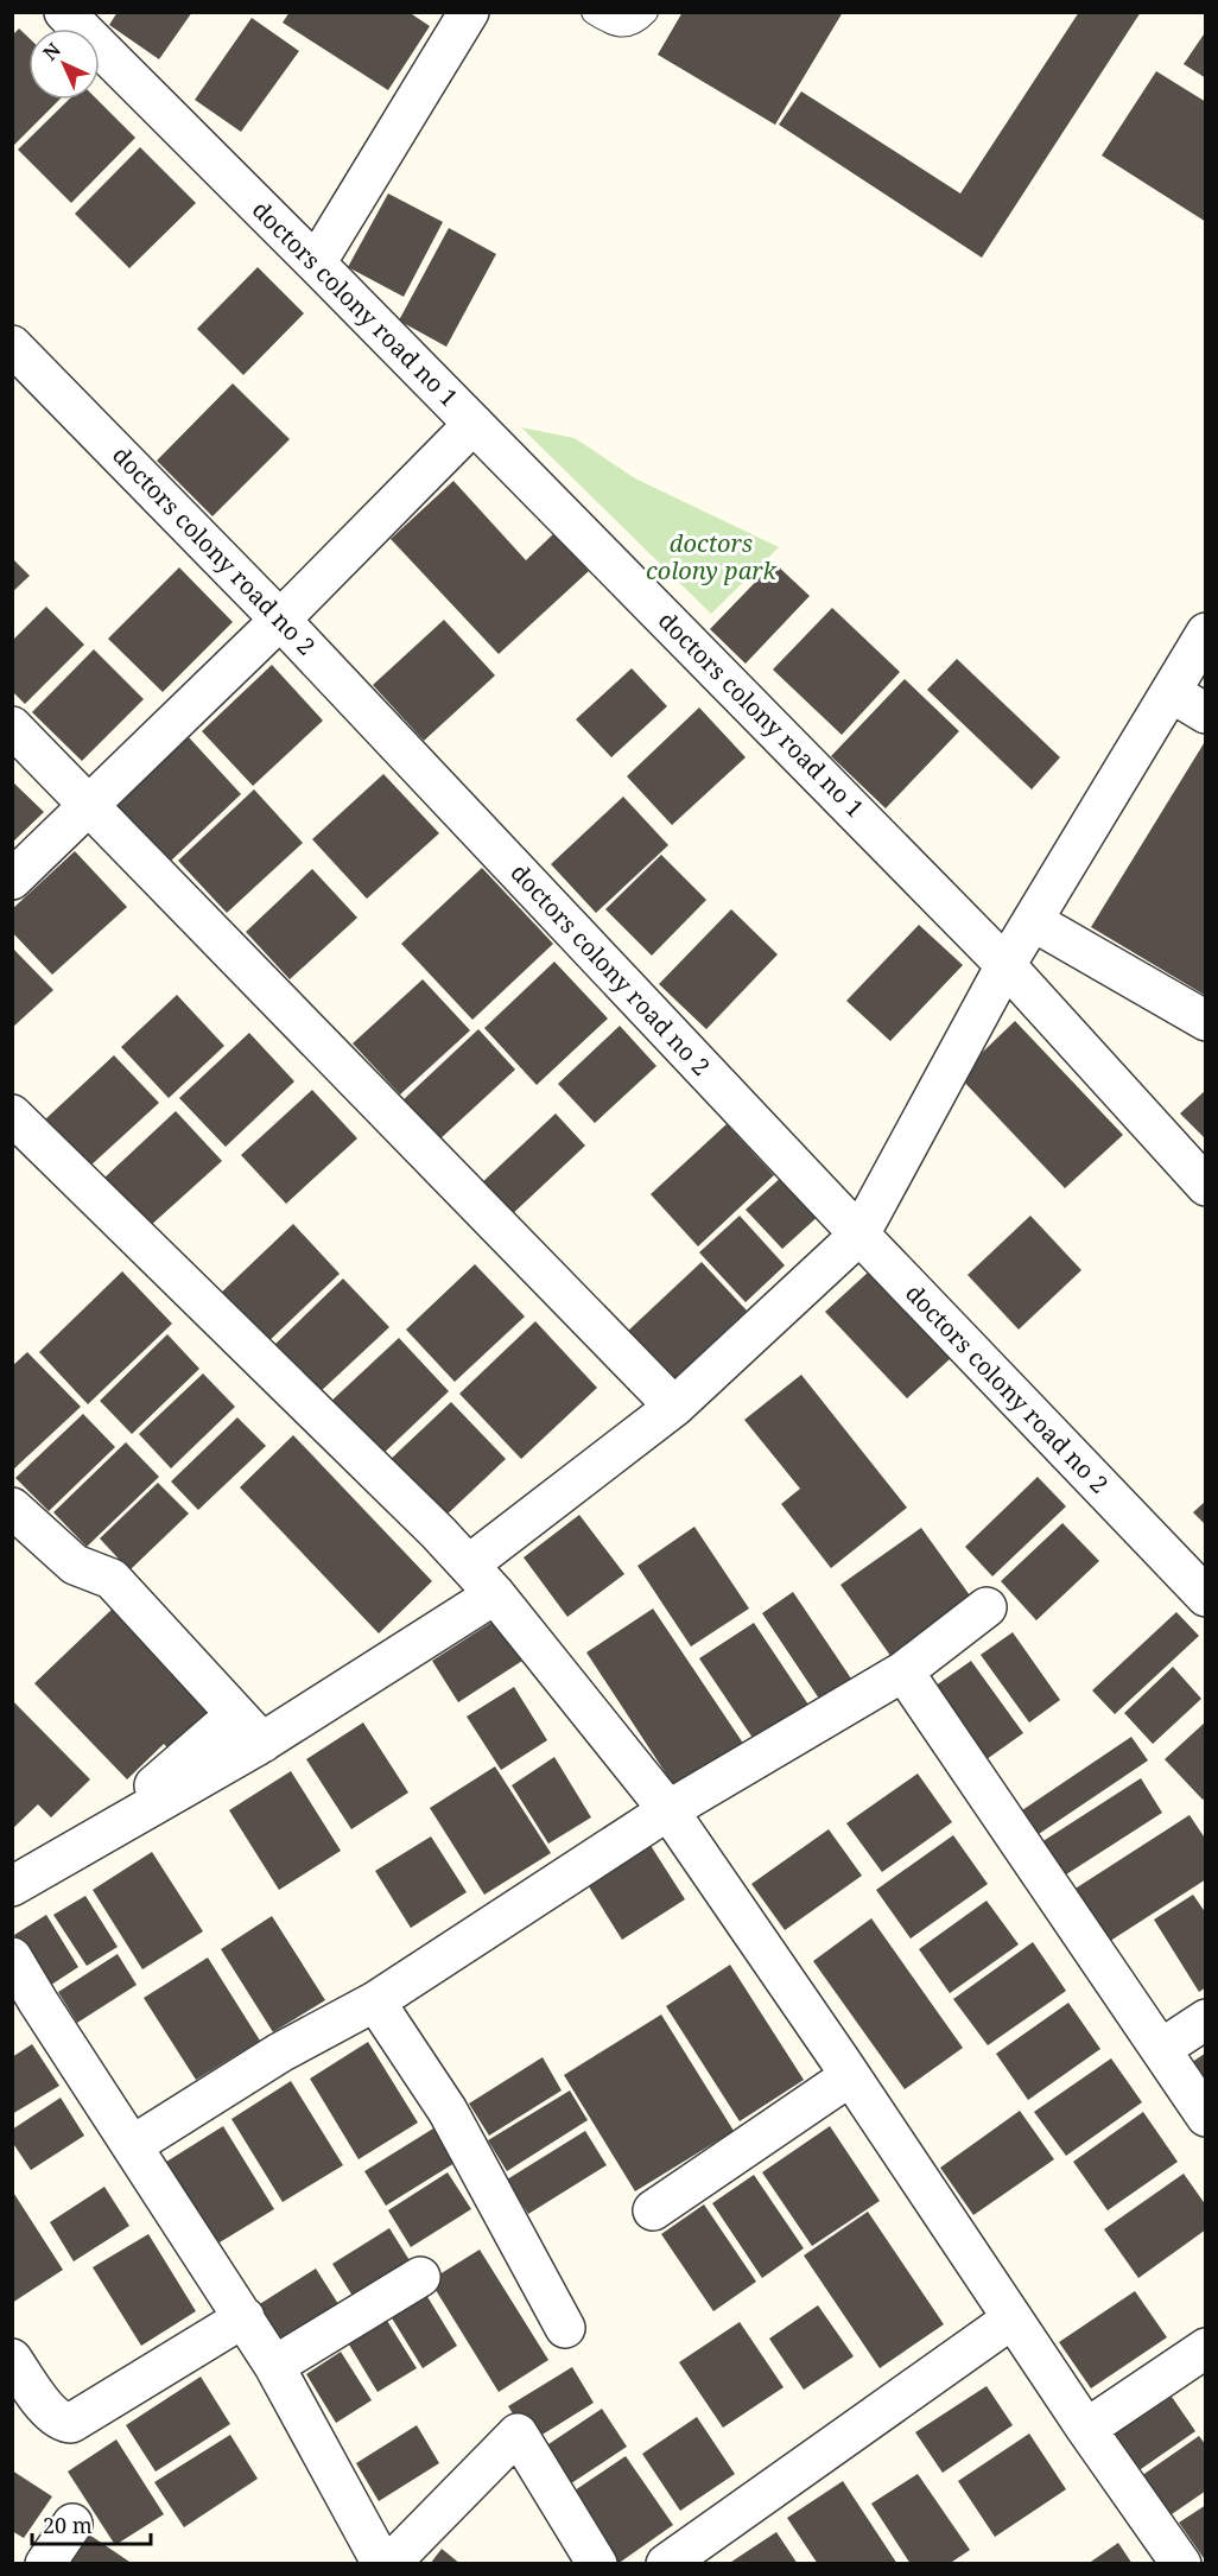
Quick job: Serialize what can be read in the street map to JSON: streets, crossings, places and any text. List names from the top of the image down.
{
  "streets": {
    "street": ["doctors colony road no 1", "doctors colony road no 2"]
  },
  "parks": ["doctors colony park"],
  "scale_bar": "20 m",
  "north": "top left"
}
